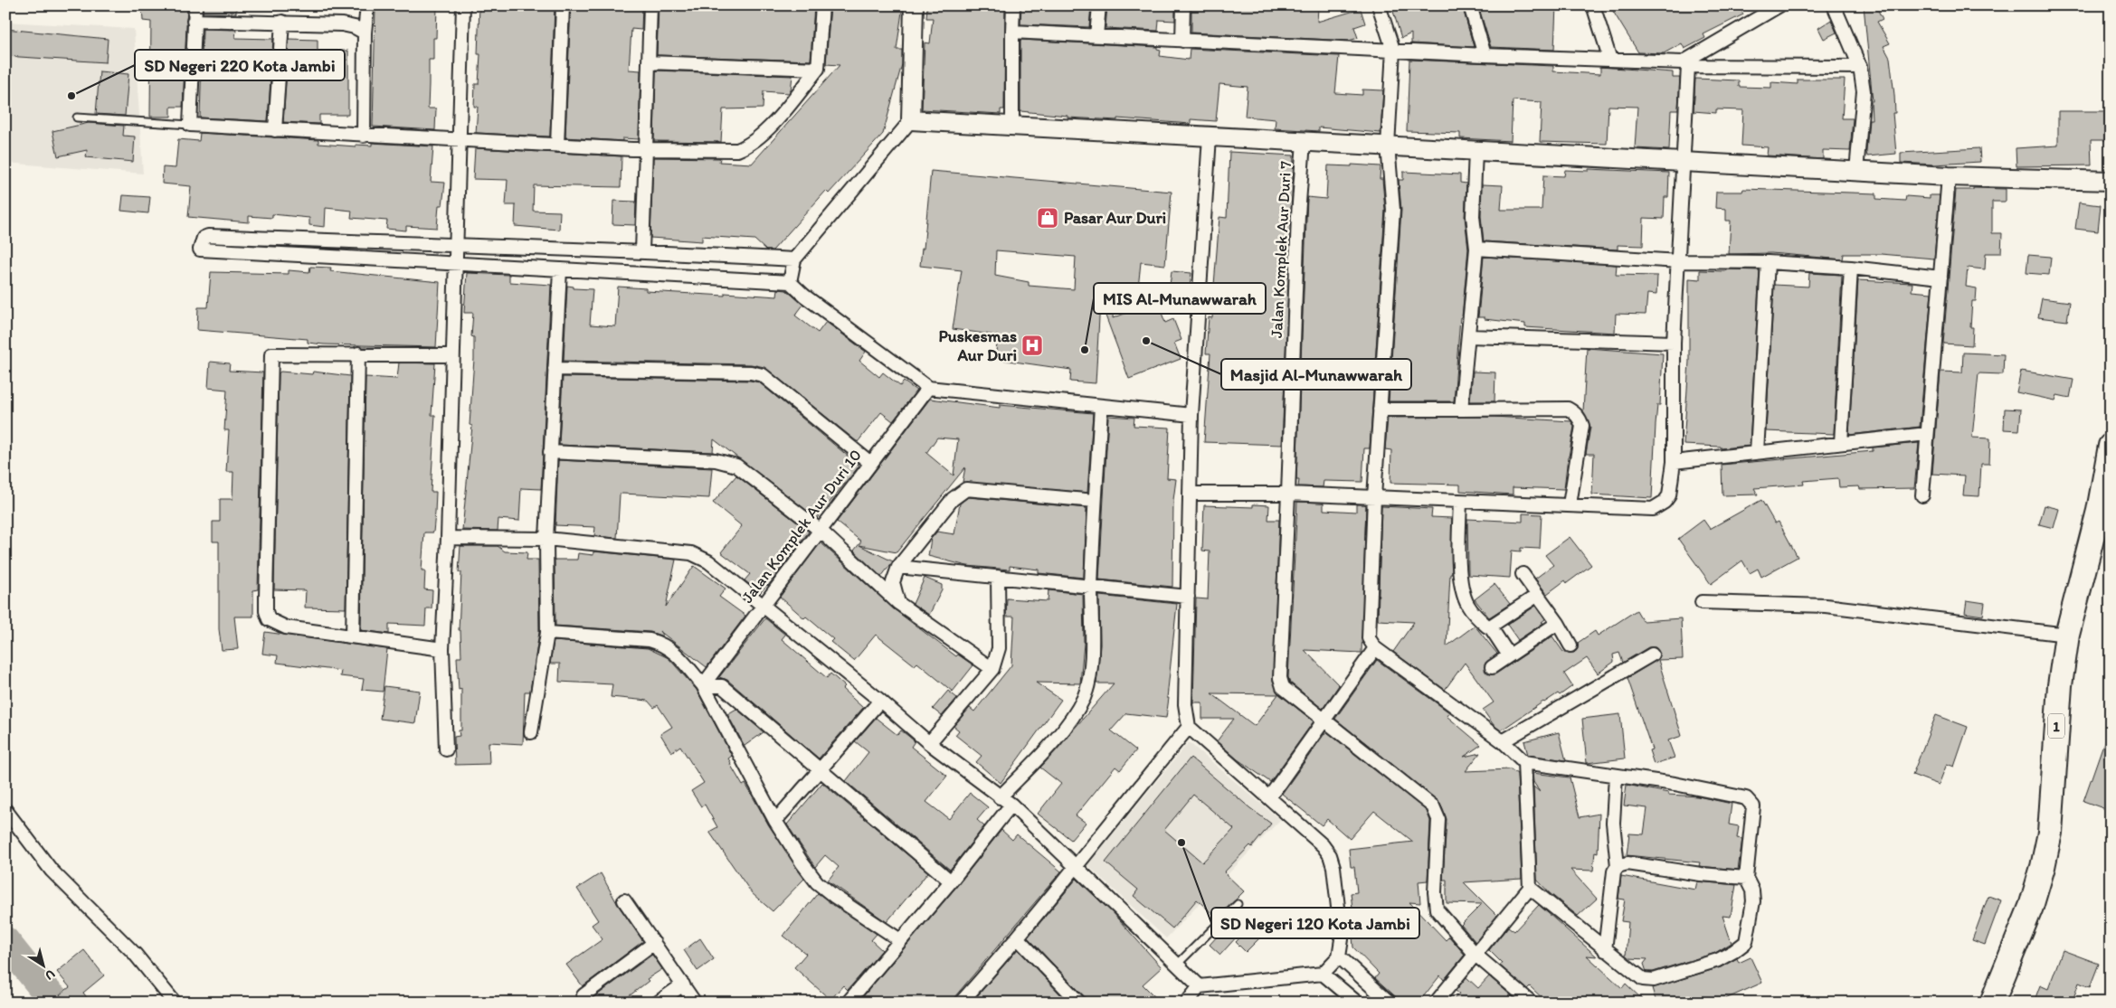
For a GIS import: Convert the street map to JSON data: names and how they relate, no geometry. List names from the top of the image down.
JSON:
{
  "streets": {
    "highway": ["1"],
    "street": ["Jalan Komplek Aur Duri 7", "Jalan Komplek Aur Duri 10"]
  },
  "places": {
    "other": [
      "SD Negeri 220 Kota Jambi",
      "Masjid Al-Munawwarah",
      "MIS Al-Munawwarah",
      "SD Negeri 120 Kota Jambi"
    ],
    "shop": ["Pasar Aur Duri"],
    "hospital": ["Puskesmas Aur Duri"]
  },
  "north": "bottom right"
}
